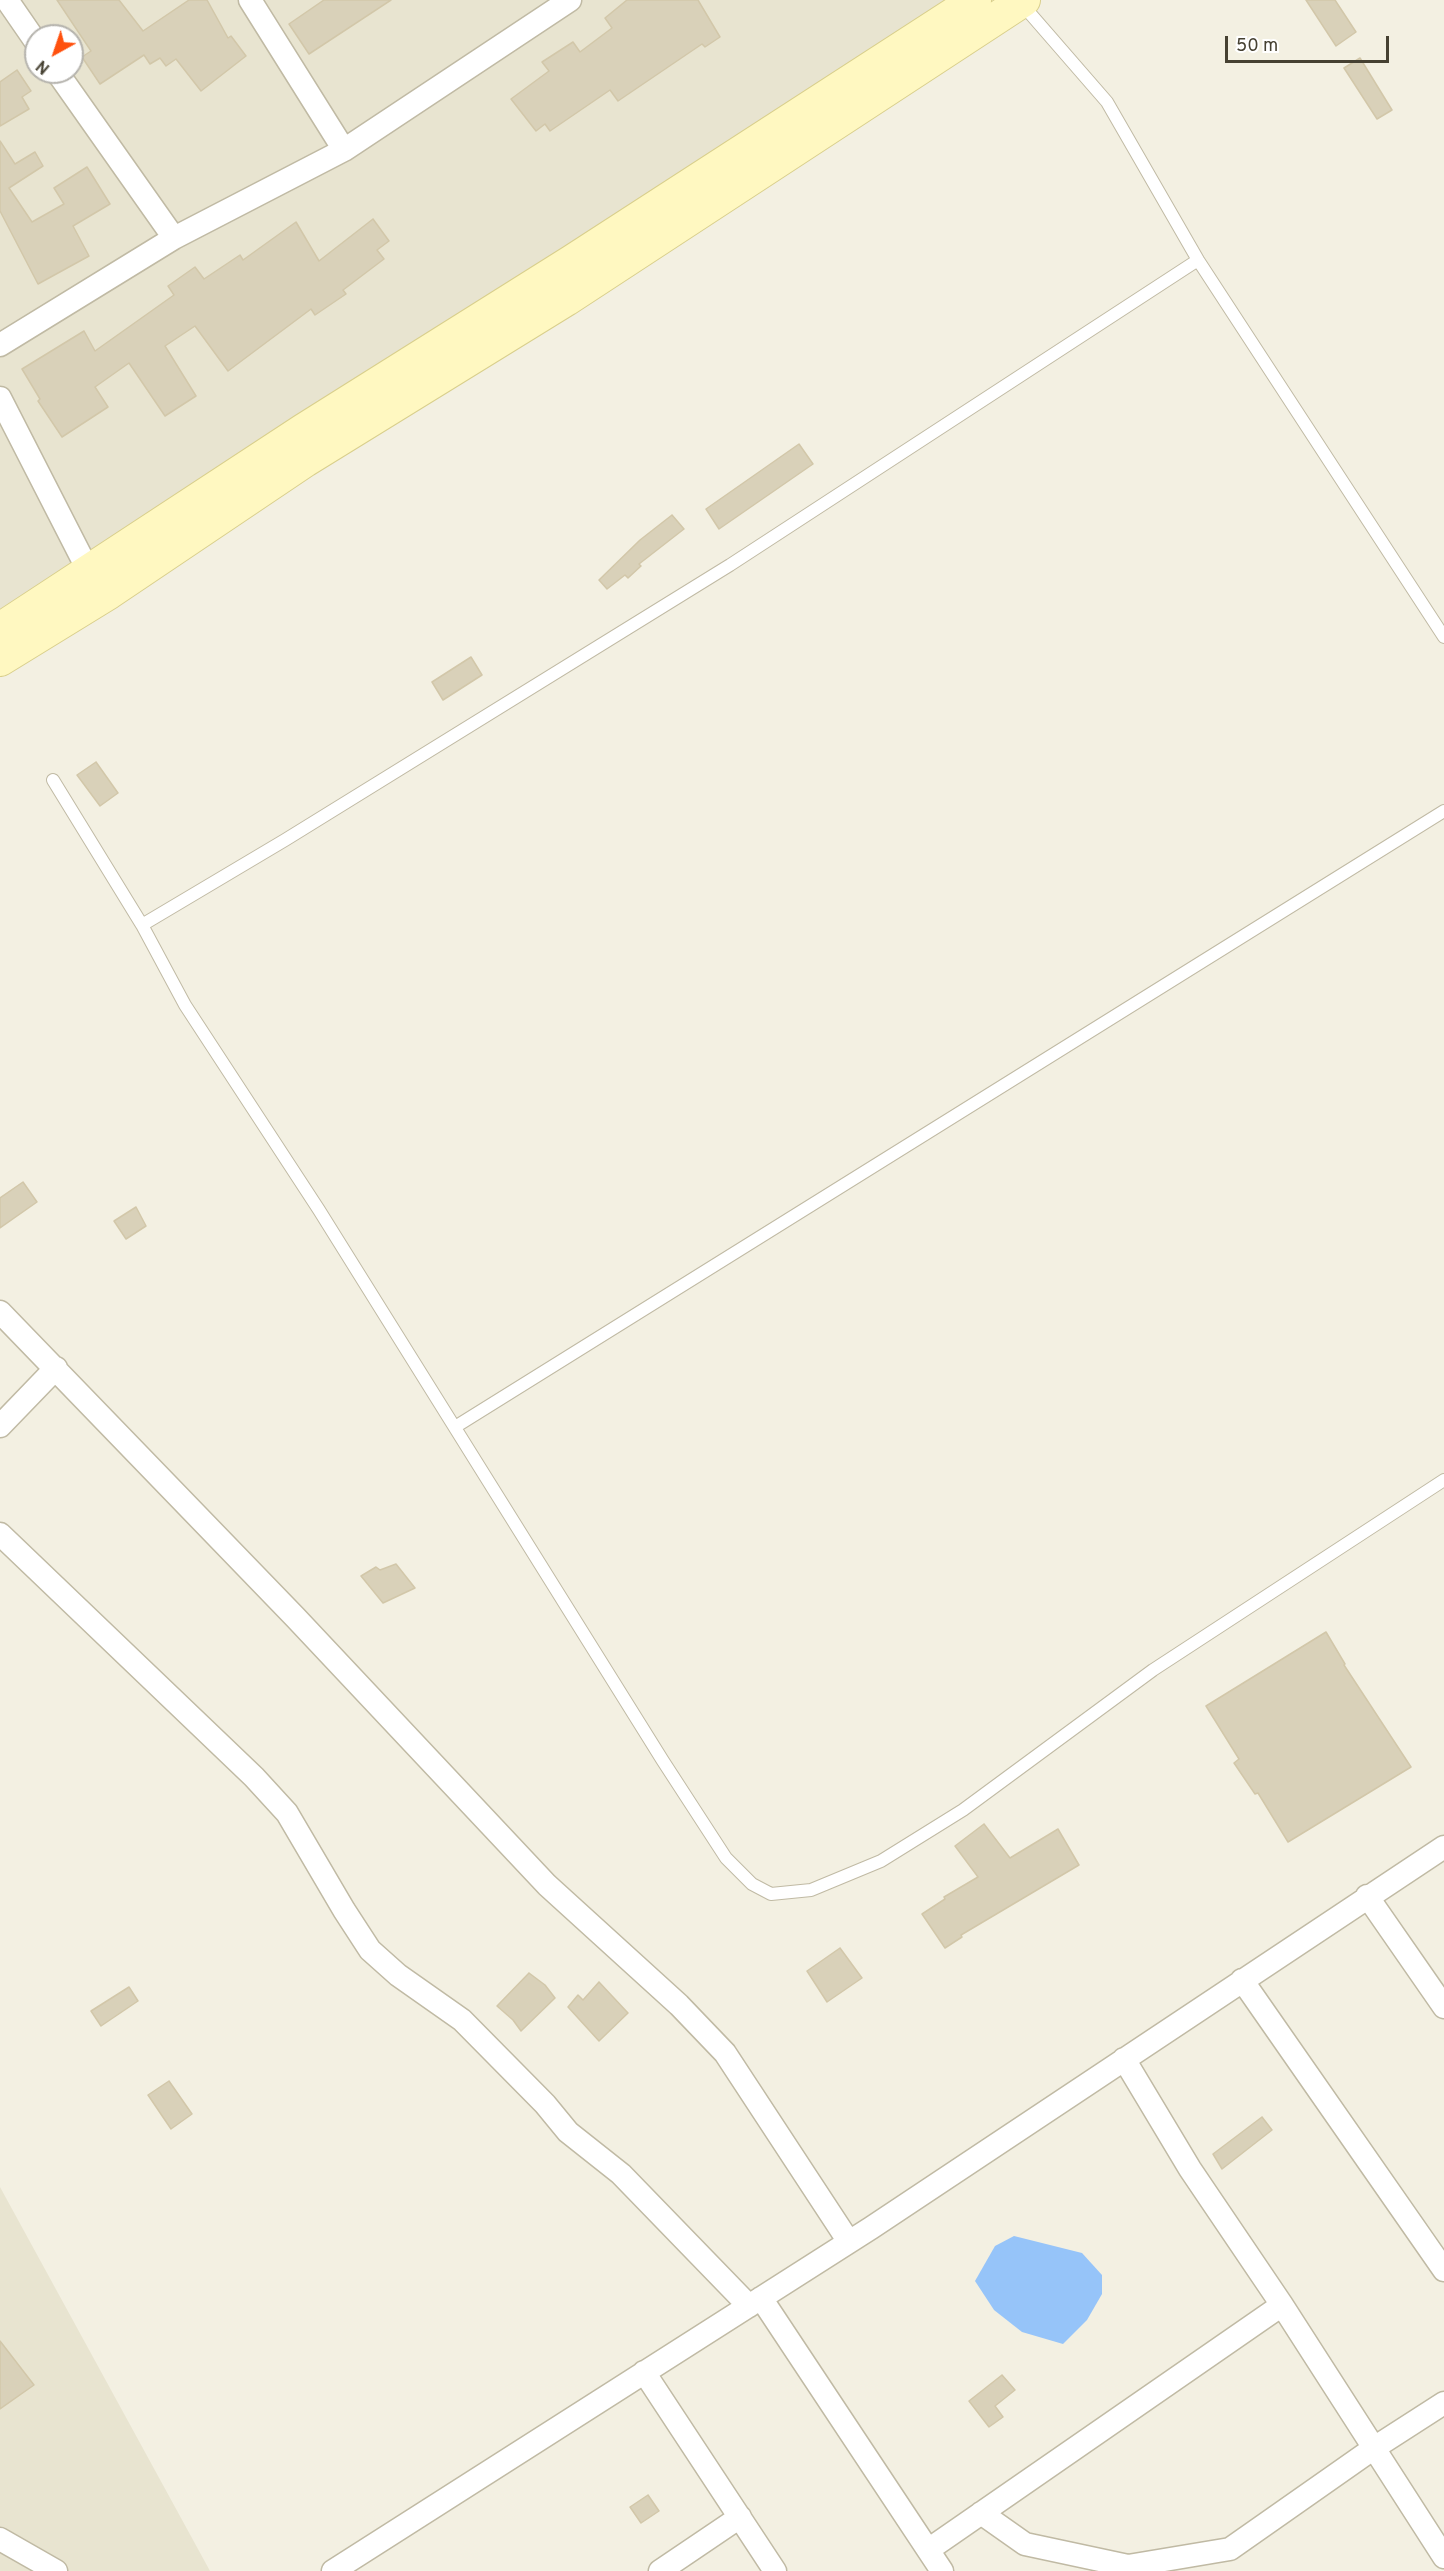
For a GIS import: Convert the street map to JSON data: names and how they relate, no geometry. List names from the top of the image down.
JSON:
{
  "scale_bar": "50 m",
  "north": "bottom left"
}
